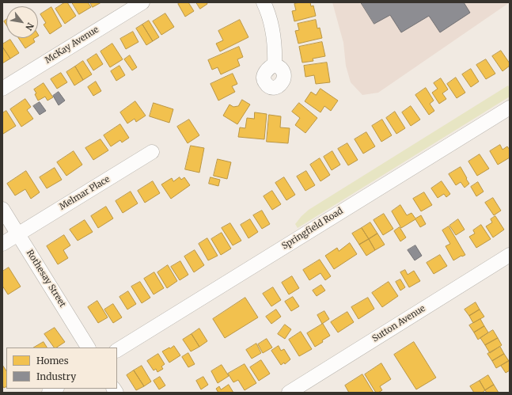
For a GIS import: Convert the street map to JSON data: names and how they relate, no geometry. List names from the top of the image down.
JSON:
{
  "streets": {
    "street": [
      "McKay Avenue",
      "Melmar Place",
      "Springfield Road",
      "Rothesay Street",
      "Sutton Avenue"
    ]
  },
  "crossings": [
    ["Melmar Place", "Rothesay Street"]
  ],
  "legend": ["Homes", "Industry"],
  "north": "bottom right"
}
